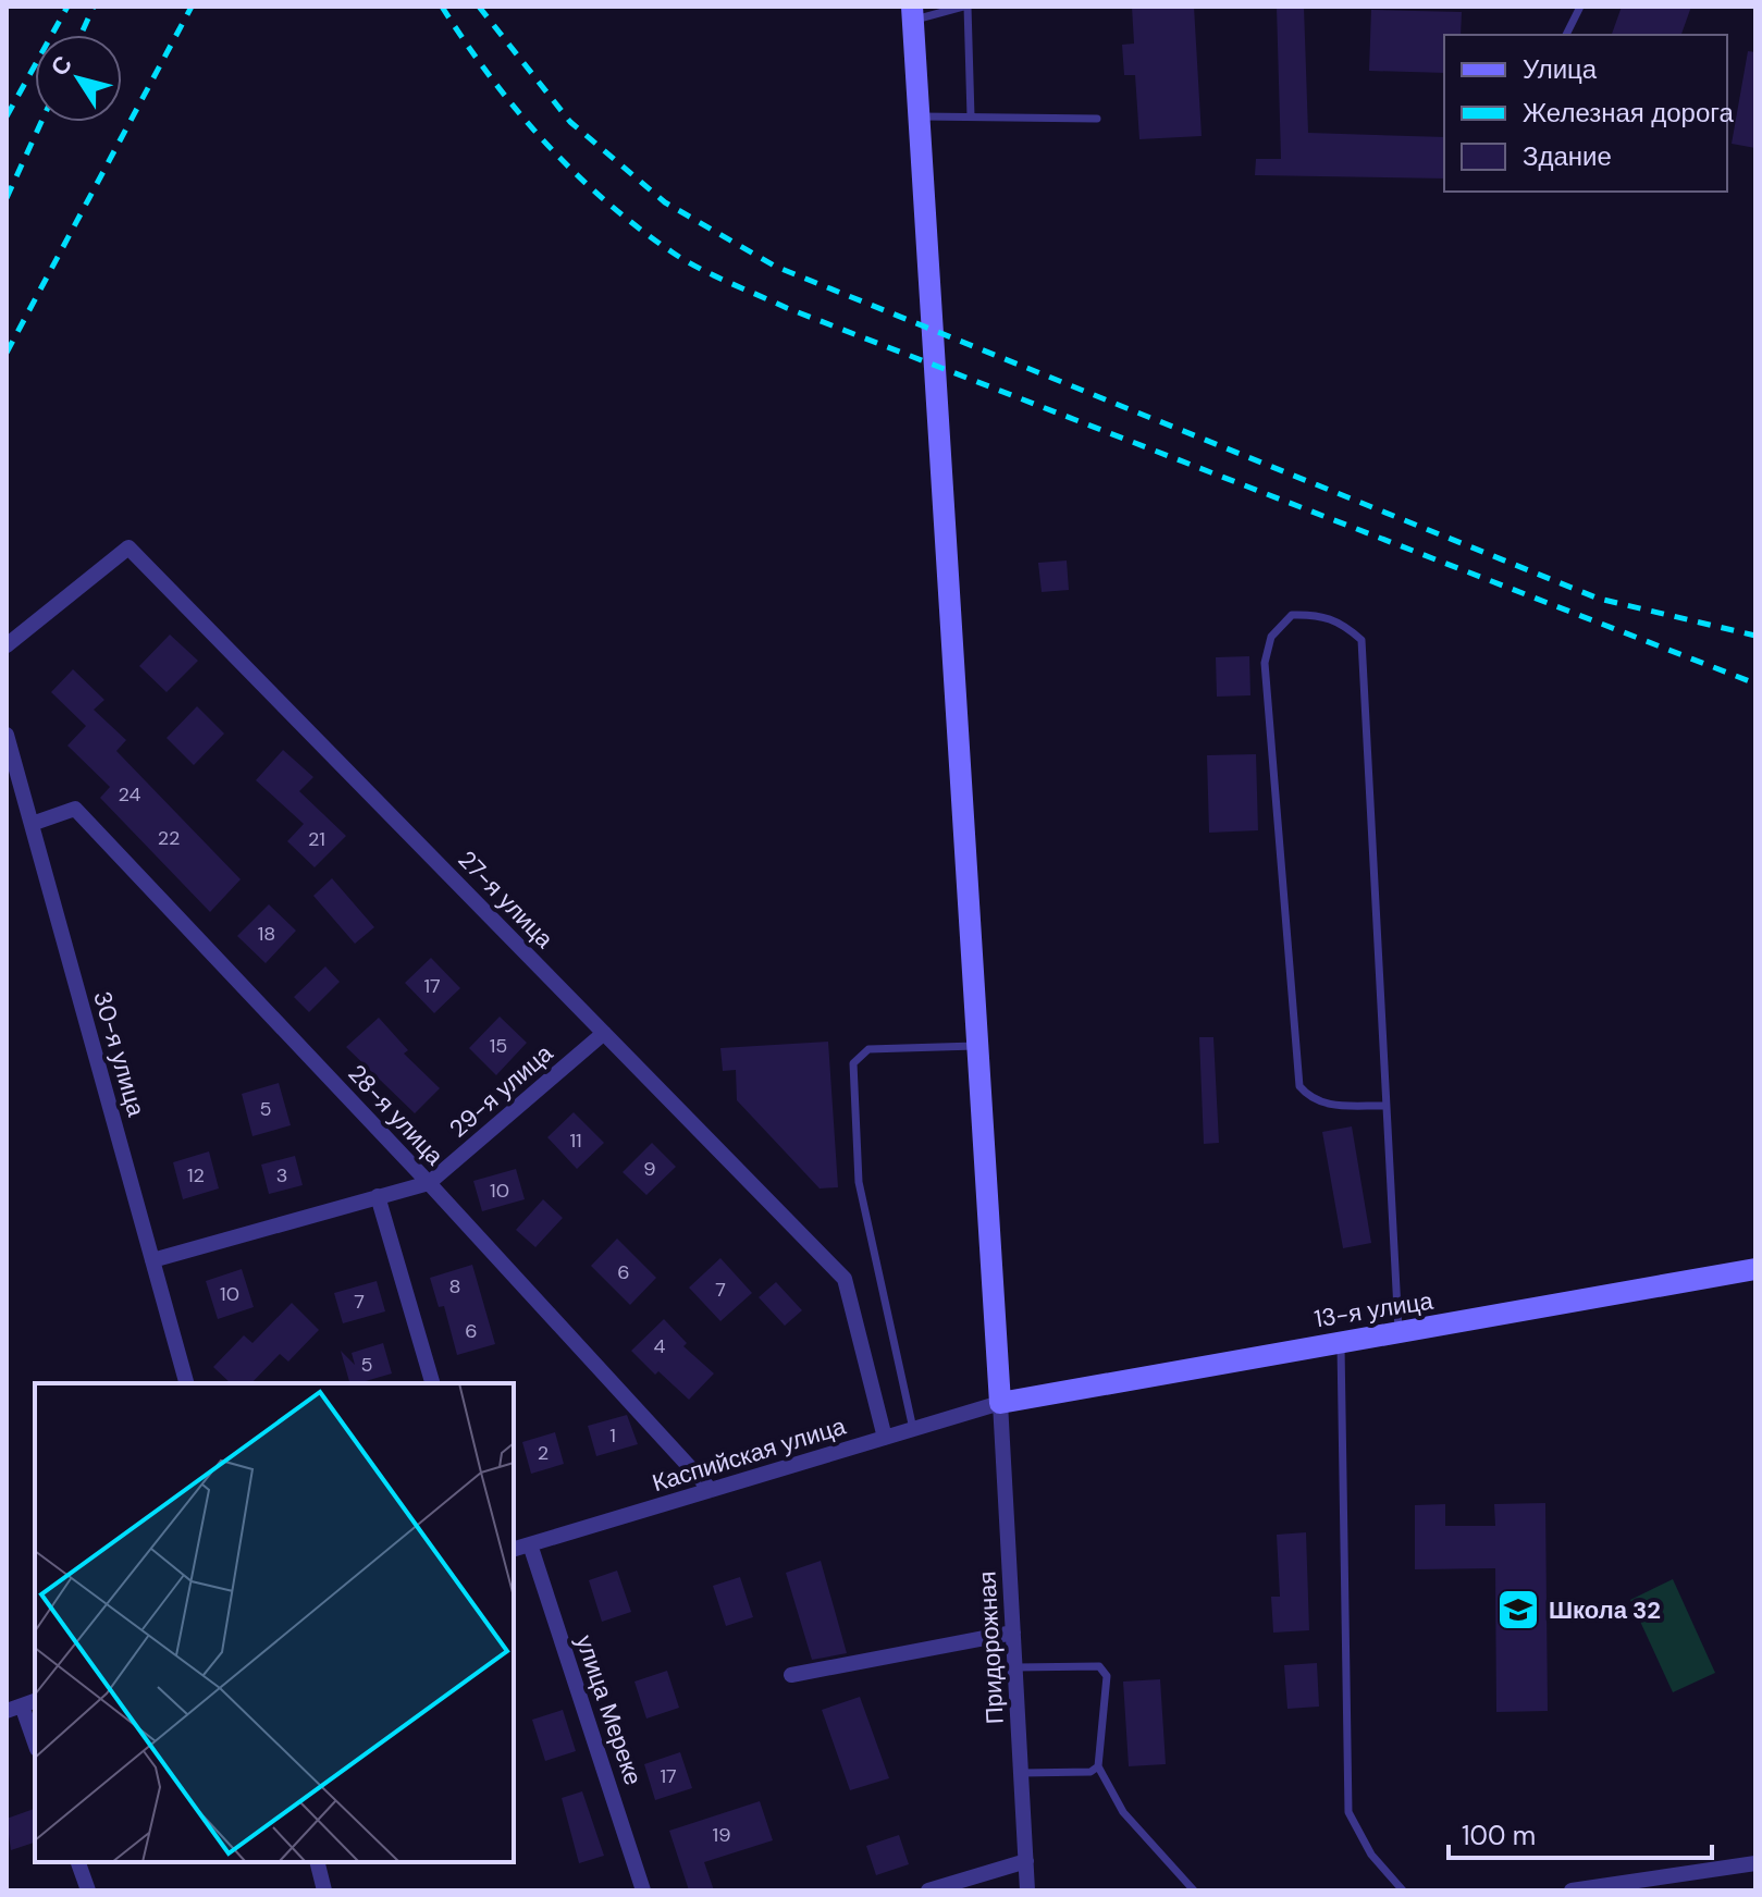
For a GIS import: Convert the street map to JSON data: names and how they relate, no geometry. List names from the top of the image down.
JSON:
{
  "streets": {
    "street": [
      "27-я улица",
      "30-я улица",
      "29-я улица",
      "28-я улица",
      "13-я улица",
      "Каспийская улица",
      "Придорожная",
      "улица Мереке"
    ]
  },
  "crossings": [
    ["27-я улица", "29-я улица"],
    ["27-я улица", "Каспийская улица"],
    ["30-я улица", "29-я улица"],
    ["30-я улица", "28-я улица"],
    ["29-я улица", "28-я улица"],
    ["28-я улица", "Каспийская улица"],
    ["13-я улица", "Каспийская улица"],
    ["13-я улица", "Придорожная"],
    ["Каспийская улица", "Придорожная"],
    ["Каспийская улица", "улица Мереке"]
  ],
  "places": {
    "school or university": ["Школа 32"]
  },
  "house_numbers": [
    "24",
    "22",
    "21",
    "18",
    "17",
    "15",
    "5",
    "11",
    "9",
    "12",
    "3",
    "10",
    "6",
    "8",
    "7",
    "10",
    "7",
    "6",
    "4",
    "5",
    "1",
    "2",
    "17",
    "19"
  ],
  "legend": ["Улица", "Железная дорога", "Здание"],
  "scale_bar": "100 m",
  "north": "top left"
}
